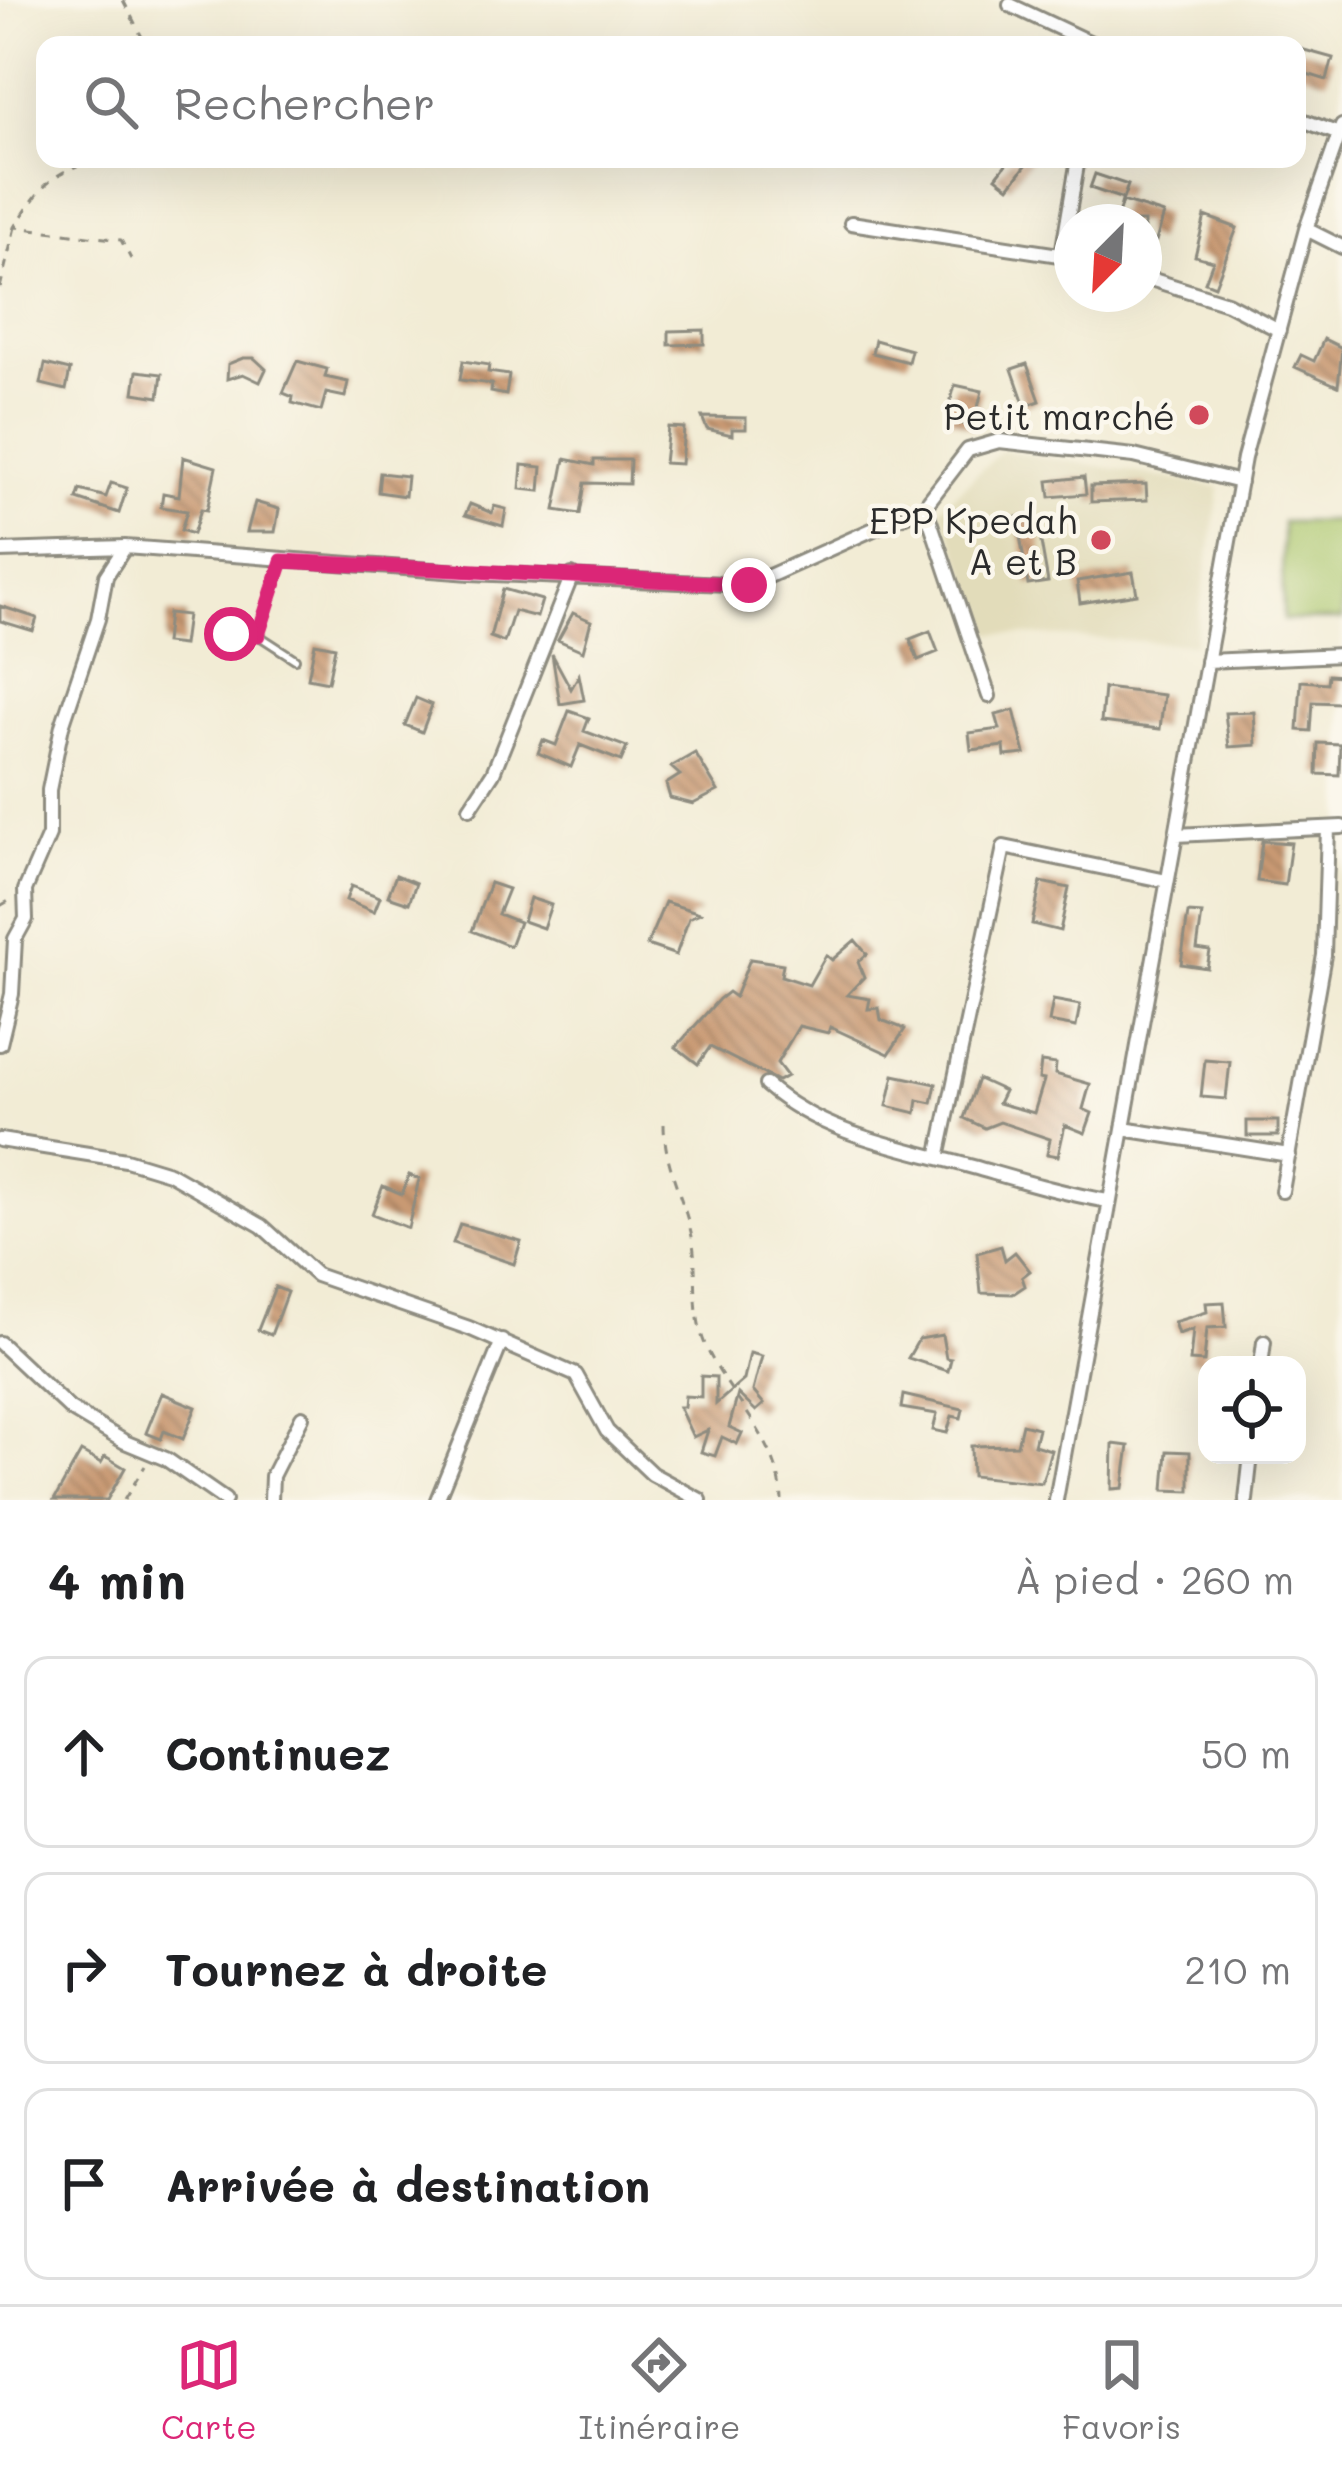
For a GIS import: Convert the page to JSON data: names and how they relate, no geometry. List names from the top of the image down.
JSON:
{
  "places": ["Petit marché", "EPP Kpedah A et B"],
  "north": "bottom left",
  "page": {
    "search": "Rechercher",
    "heading": ["4 min", "À pied · 260 m"],
    "list": [
      ["Continuez", "50 m"],
      ["Tournez à droite", "210 m"],
      "Arrivée à destination"
    ],
    "nav": ["Carte", "Itinéraire", "Favoris"]
  }
}
